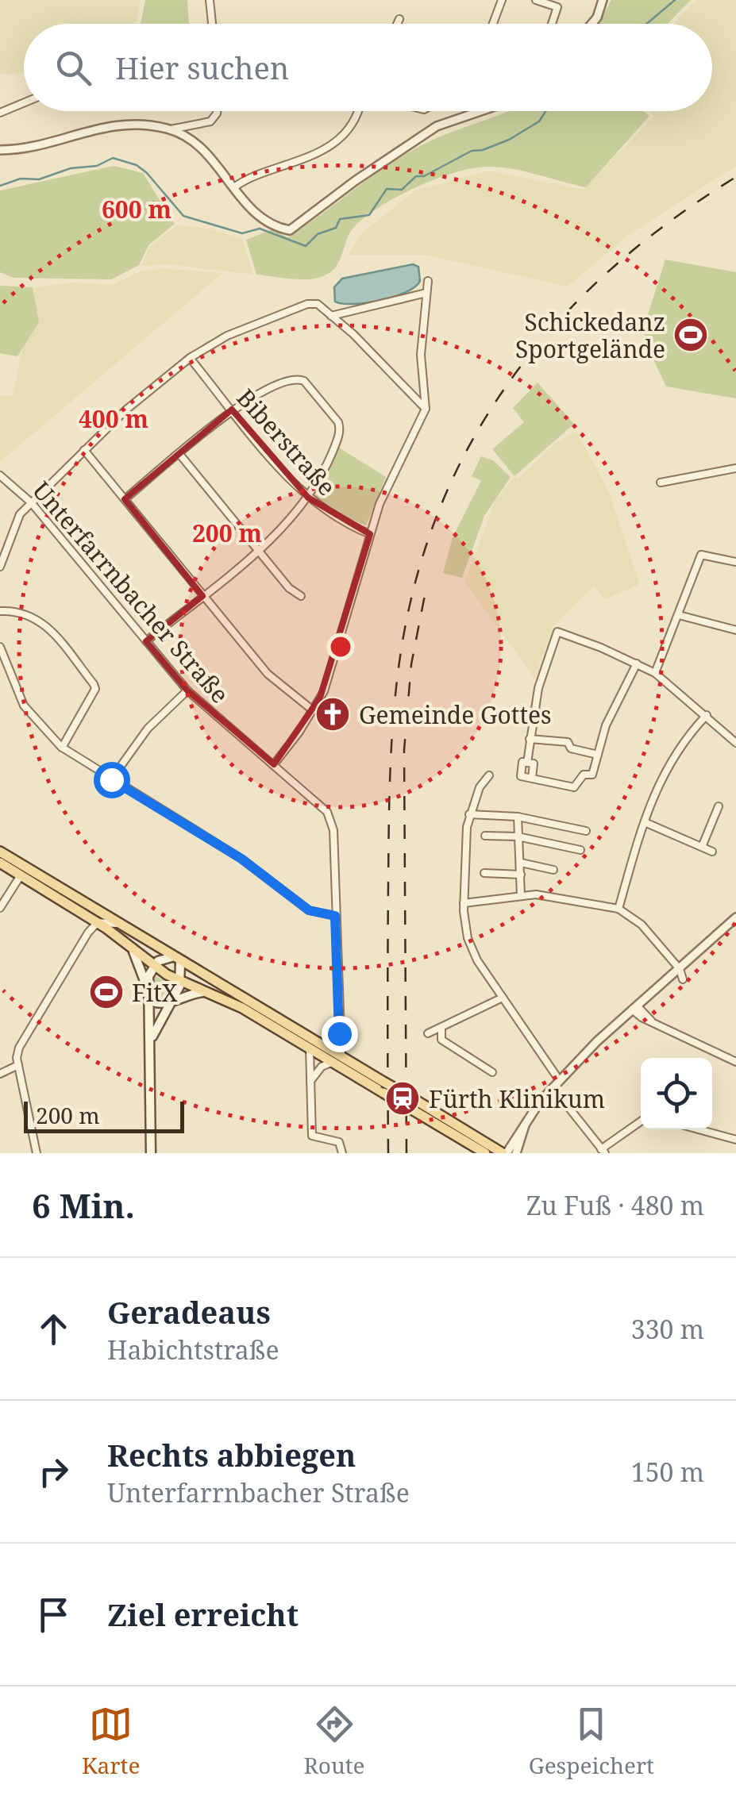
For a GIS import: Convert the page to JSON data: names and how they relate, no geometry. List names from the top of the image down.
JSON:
{
  "streets": {
    "street": ["Biberstraße", "Unterfarrnbacher Straße"]
  },
  "places": {
    "sports": ["Schickedanz Sportgelände", "FitX"],
    "church": ["Gemeinde Gottes"],
    "station": ["Fürth Klinikum"]
  },
  "scale_bar": "200 m",
  "page": {
    "search": "Hier suchen",
    "scale": "200 m",
    "heading": ["6 Min.", "Zu Fuß · 480 m"],
    "list": [
      ["Geradeaus", "Habichtstraße", "330 m"],
      ["Rechts abbiegen", "Unterfarrnbacher Straße", "150 m"],
      "Ziel erreicht"
    ],
    "nav": ["Karte", "Route", "Gespeichert"]
  },
  "rings": ["600 m", "400 m", "200 m"]
}
